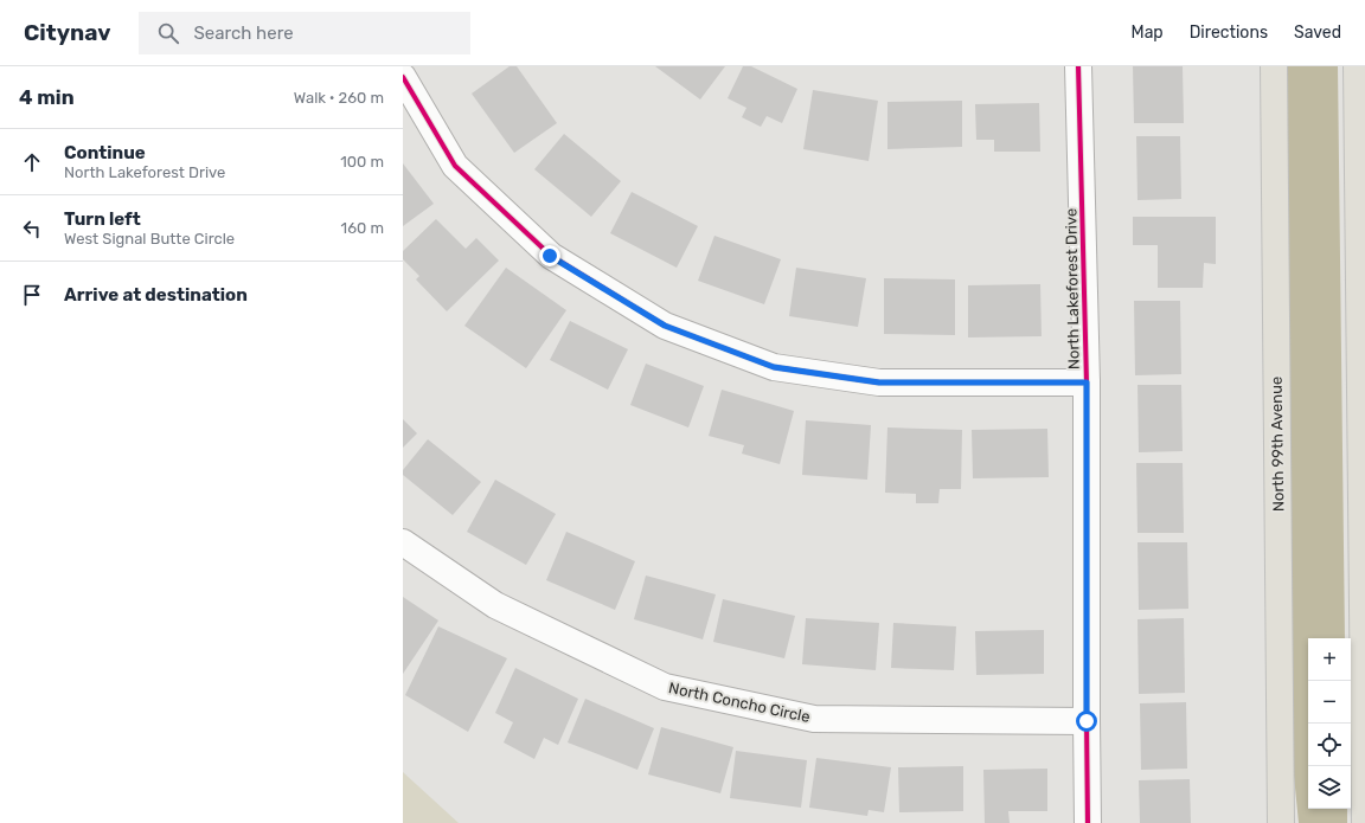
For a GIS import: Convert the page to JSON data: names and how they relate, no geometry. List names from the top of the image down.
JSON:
{
  "streets": {
    "main road": ["North 99th Avenue"],
    "street": ["North Lakeforest Drive", "North Concho Circle"]
  },
  "crossings": [
    ["North Lakeforest Drive", "North Concho Circle"]
  ],
  "page": {
    "header": "Citynav",
    "search": "Search here",
    "nav": ["Map", "Directions", "Saved"],
    "heading": ["4 min", "Walk · 260 m"],
    "list": [
      ["Continue", "North Lakeforest Drive", "100 m"],
      ["Turn left", "West Signal Butte Circle", "160 m"],
      "Arrive at destination"
    ],
    "map_buttons": ["+", "−"]
  }
}
